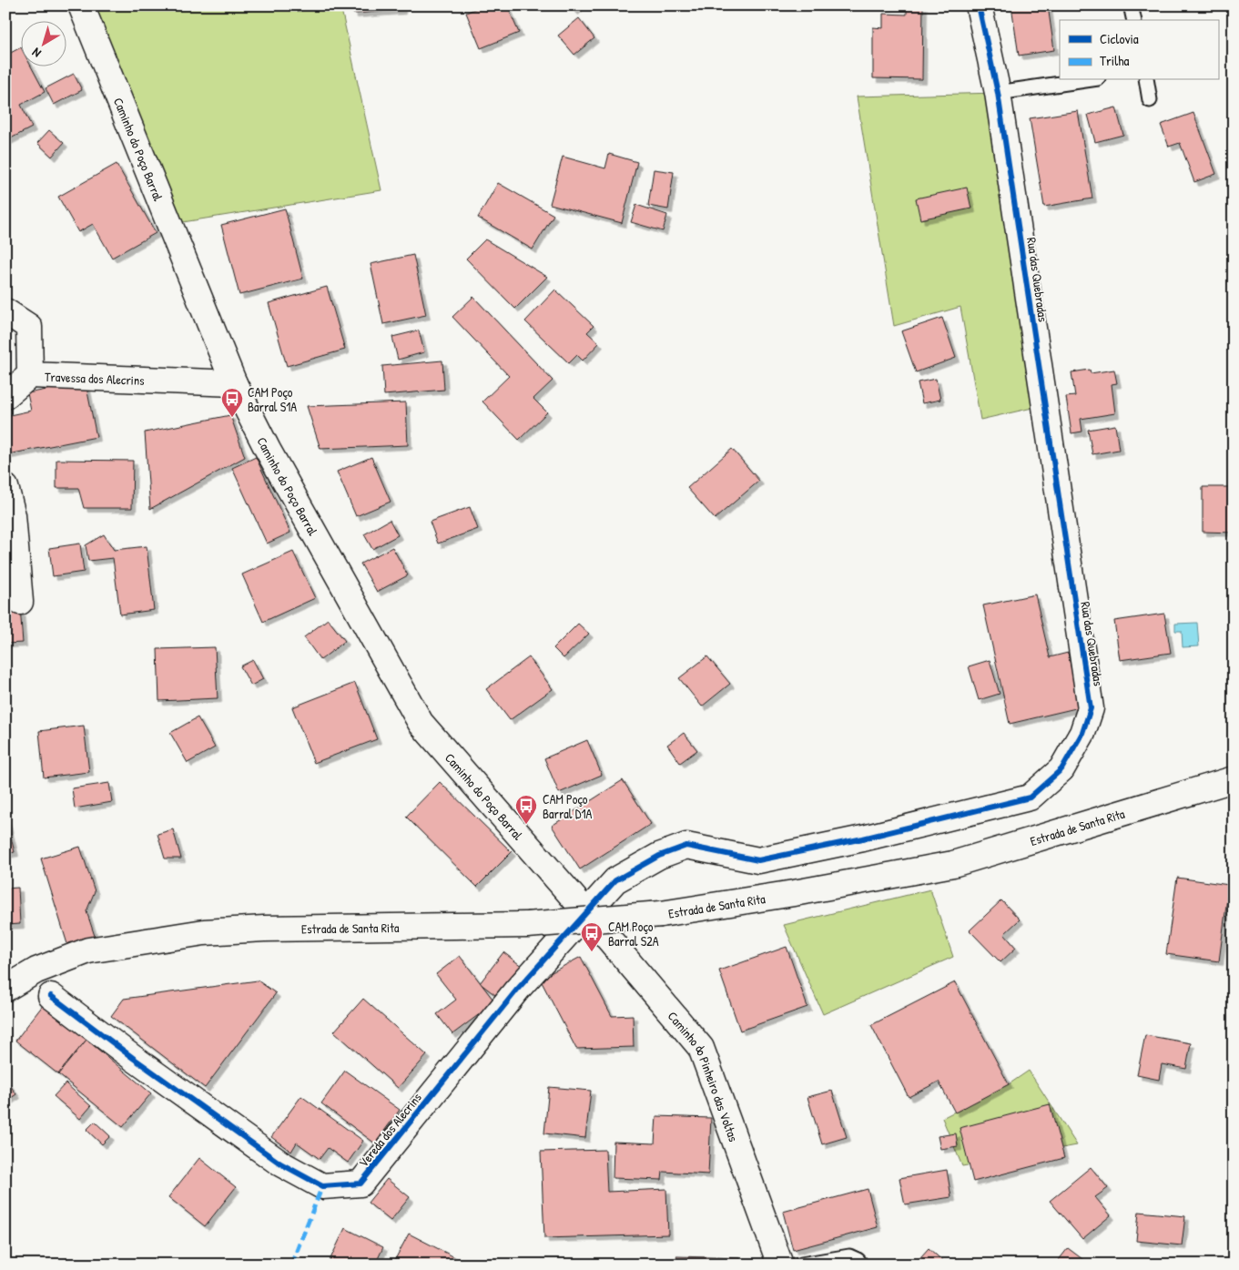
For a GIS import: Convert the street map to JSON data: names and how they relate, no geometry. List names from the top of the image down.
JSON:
{
  "streets": {
    "street": [
      "Caminho do Poço Barral",
      "Rua das Quebradas",
      "Travessa dos Alecrins",
      "Estrada de Santa Rita",
      "Caminho do Pinheiro das Voltas",
      "Vereda dos Alecrins"
    ]
  },
  "crossings": [
    ["Caminho do Poço Barral", "Rua das Quebradas"],
    ["Caminho do Poço Barral", "Travessa dos Alecrins"],
    ["Caminho do Poço Barral", "Caminho do Pinheiro das Voltas"],
    ["Caminho do Poço Barral", "Vereda dos Alecrins"],
    ["Rua das Quebradas", "Caminho do Pinheiro das Voltas"],
    ["Rua das Quebradas", "Vereda dos Alecrins"],
    ["Caminho do Pinheiro das Voltas", "Vereda dos Alecrins"]
  ],
  "places": {
    "bus stop": ["CAM Poço Barral S1A", "CAM Poço Barral D1A", "CAM Poço Barral S2A"]
  },
  "legend": ["Ciclovia", "Trilha"],
  "north": "bottom left"
}
